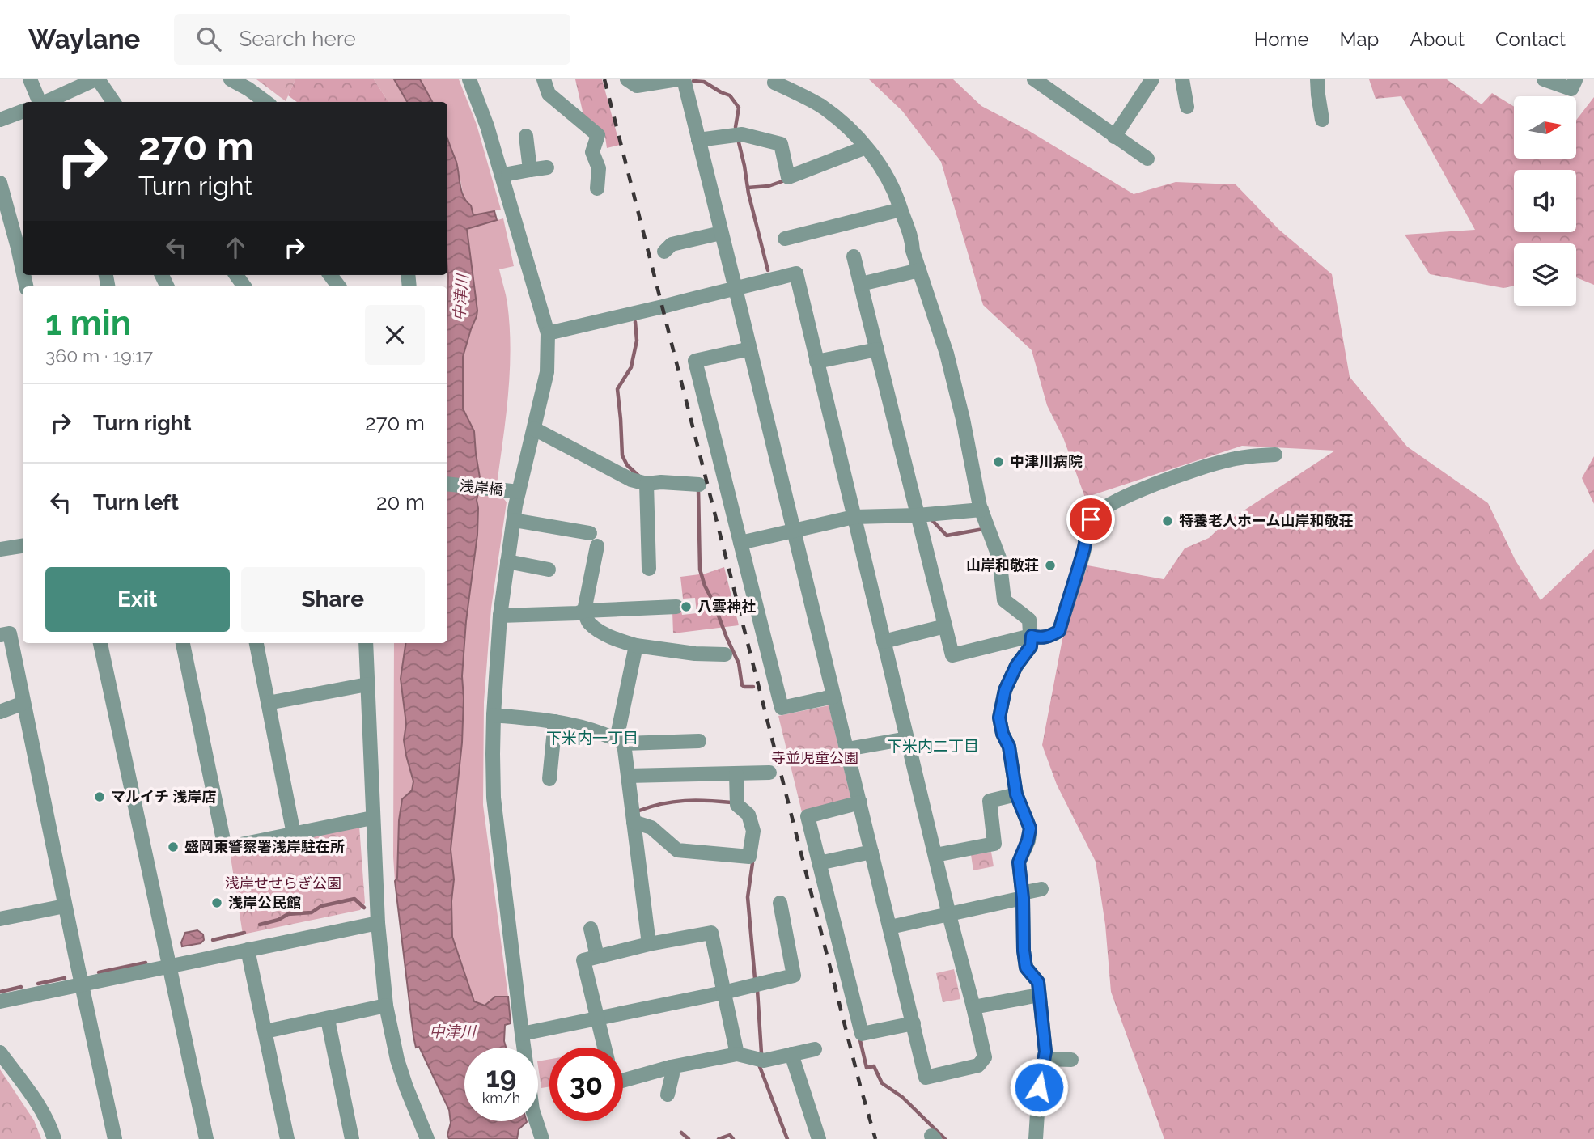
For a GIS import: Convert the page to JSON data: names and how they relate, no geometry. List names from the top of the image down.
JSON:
{
  "streets": {
    "street": ["浅岸橋"]
  },
  "districts": ["下米内一丁目", "下米内二丁目"],
  "water": ["中津川"],
  "parks": ["寺並児童公園", "浅岸せせらぎ公園"],
  "places": [
    "中津川病院",
    "特養老人ホーム山岸和敬荘",
    "山岸和敬荘",
    "八雲神社",
    "マルイチ 浅岸店",
    "盛岡東警察署浅岸駐在所",
    "浅岸公民館"
  ],
  "north": "right",
  "page": {
    "header": "Waylane",
    "search": "Search here",
    "nav": [
      "Home",
      "Map",
      "About",
      "Contact"
    ],
    "turn": ["270 m", "Turn right"],
    "heading": ["1 min", "360 m · 19:17"],
    "list": [
      {
        "name": "Turn right",
        "value": "270 m"
      },
      {
        "name": "Turn left",
        "value": "20 m"
      }
    ],
    "buttons": ["Exit", "Share"],
    "speed": "19 km/h",
    "limit": "30"
  }
}
